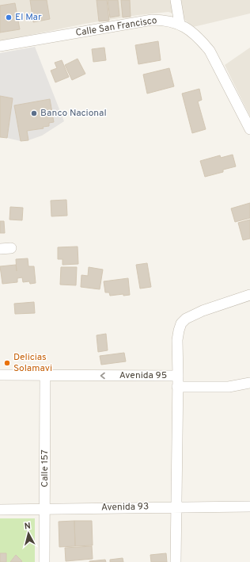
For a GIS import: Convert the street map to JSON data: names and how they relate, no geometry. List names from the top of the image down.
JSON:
{
  "streets": {
    "street": [
      "Calle San Francisco",
      "Avenida 95",
      "Calle 157",
      "Avenida 93"
    ]
  },
  "crossings": [
    ["Avenida 95", "Calle 157"],
    ["Calle 157", "Avenida 93"]
  ],
  "one_way": ["Avenida 95"],
  "places": ["El Mar", "Banco Nacional", "Delicias Solamavi"],
  "north": "top"
}
